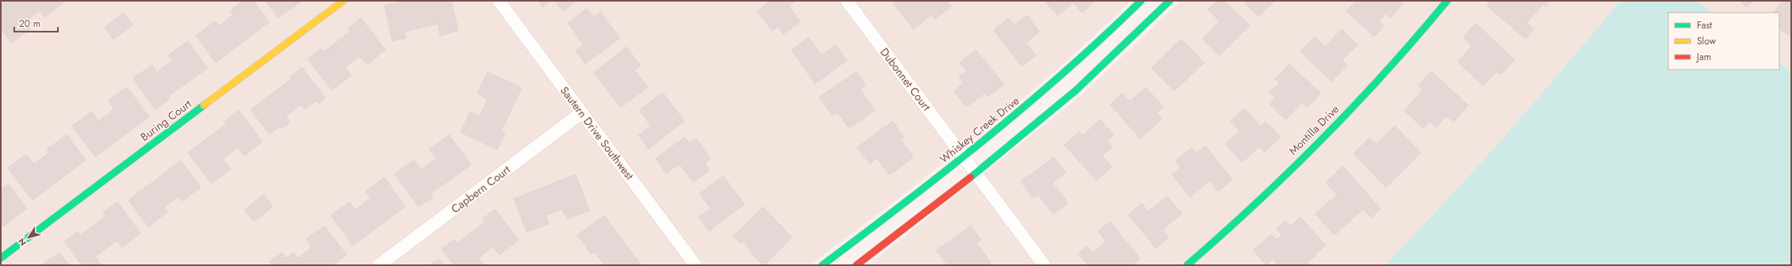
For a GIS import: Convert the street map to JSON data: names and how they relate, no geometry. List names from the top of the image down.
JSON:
{
  "streets": {
    "street": [
      "Dubonnet Court",
      "Buring Court",
      "Whiskey Creek Drive",
      "Montilla Drive",
      "Sautern Drive Southwest",
      "Capbern Court"
    ]
  },
  "crossings": [
    ["Dubonnet Court", "Whiskey Creek Drive"],
    ["Sautern Drive Southwest", "Capbern Court"]
  ],
  "legend": ["Fast", "Slow", "Jam"],
  "scale_bar": "20 m",
  "north": "bottom left"
}
